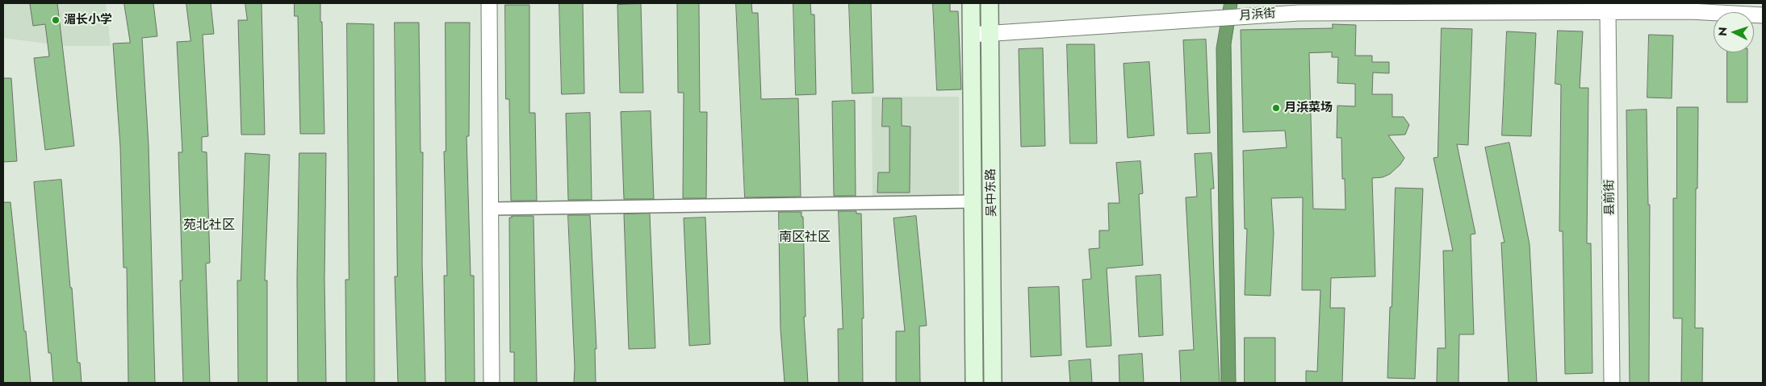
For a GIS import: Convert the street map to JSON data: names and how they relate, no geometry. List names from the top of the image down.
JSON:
{
  "streets": {
    "main road": ["吴中东路"],
    "street": ["月浜街", "县前街"]
  },
  "crossings": [
    ["月浜街", "吴中东路"],
    ["月浜街", "县前街"]
  ],
  "districts": ["苑北社区", "南区社区"],
  "places": ["湄长小学", "月浜菜场"],
  "north": "left"
}
